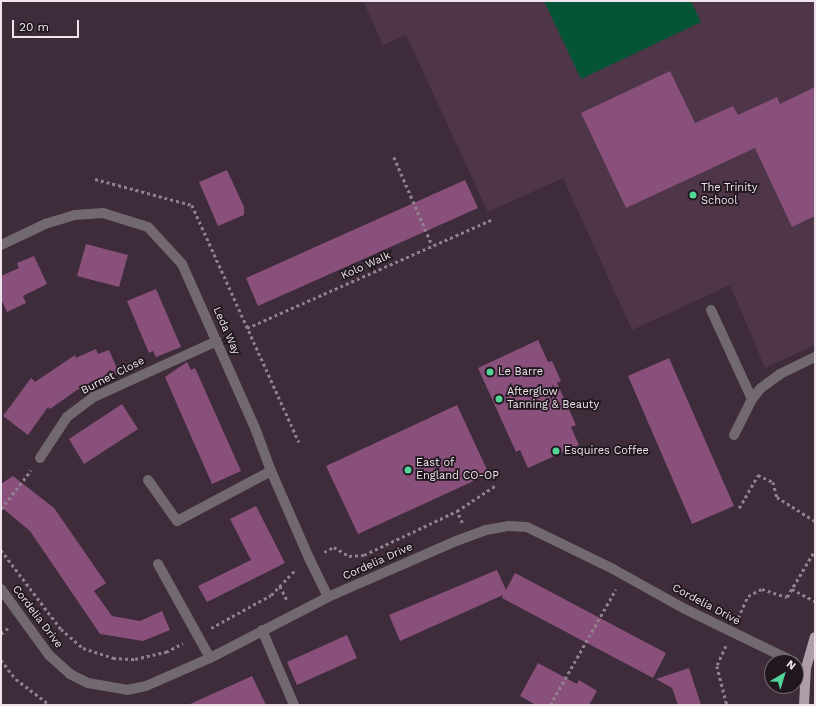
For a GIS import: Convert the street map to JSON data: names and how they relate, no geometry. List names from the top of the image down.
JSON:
{
  "streets": {
    "street": ["Leda Way", "Burnet Close", "Cordelia Drive"],
    "path": ["Kolo Walk"]
  },
  "crossings": [
    ["Leda Way", "Burnet Close"],
    ["Leda Way", "Cordelia Drive"]
  ],
  "places": [
    "The Trinity School",
    "Le Barre",
    "Afterglow Tanning & Beauty",
    "Esquires Coffee",
    "East of England CO-OP"
  ],
  "scale_bar": "20 m",
  "north": "top right"
}
